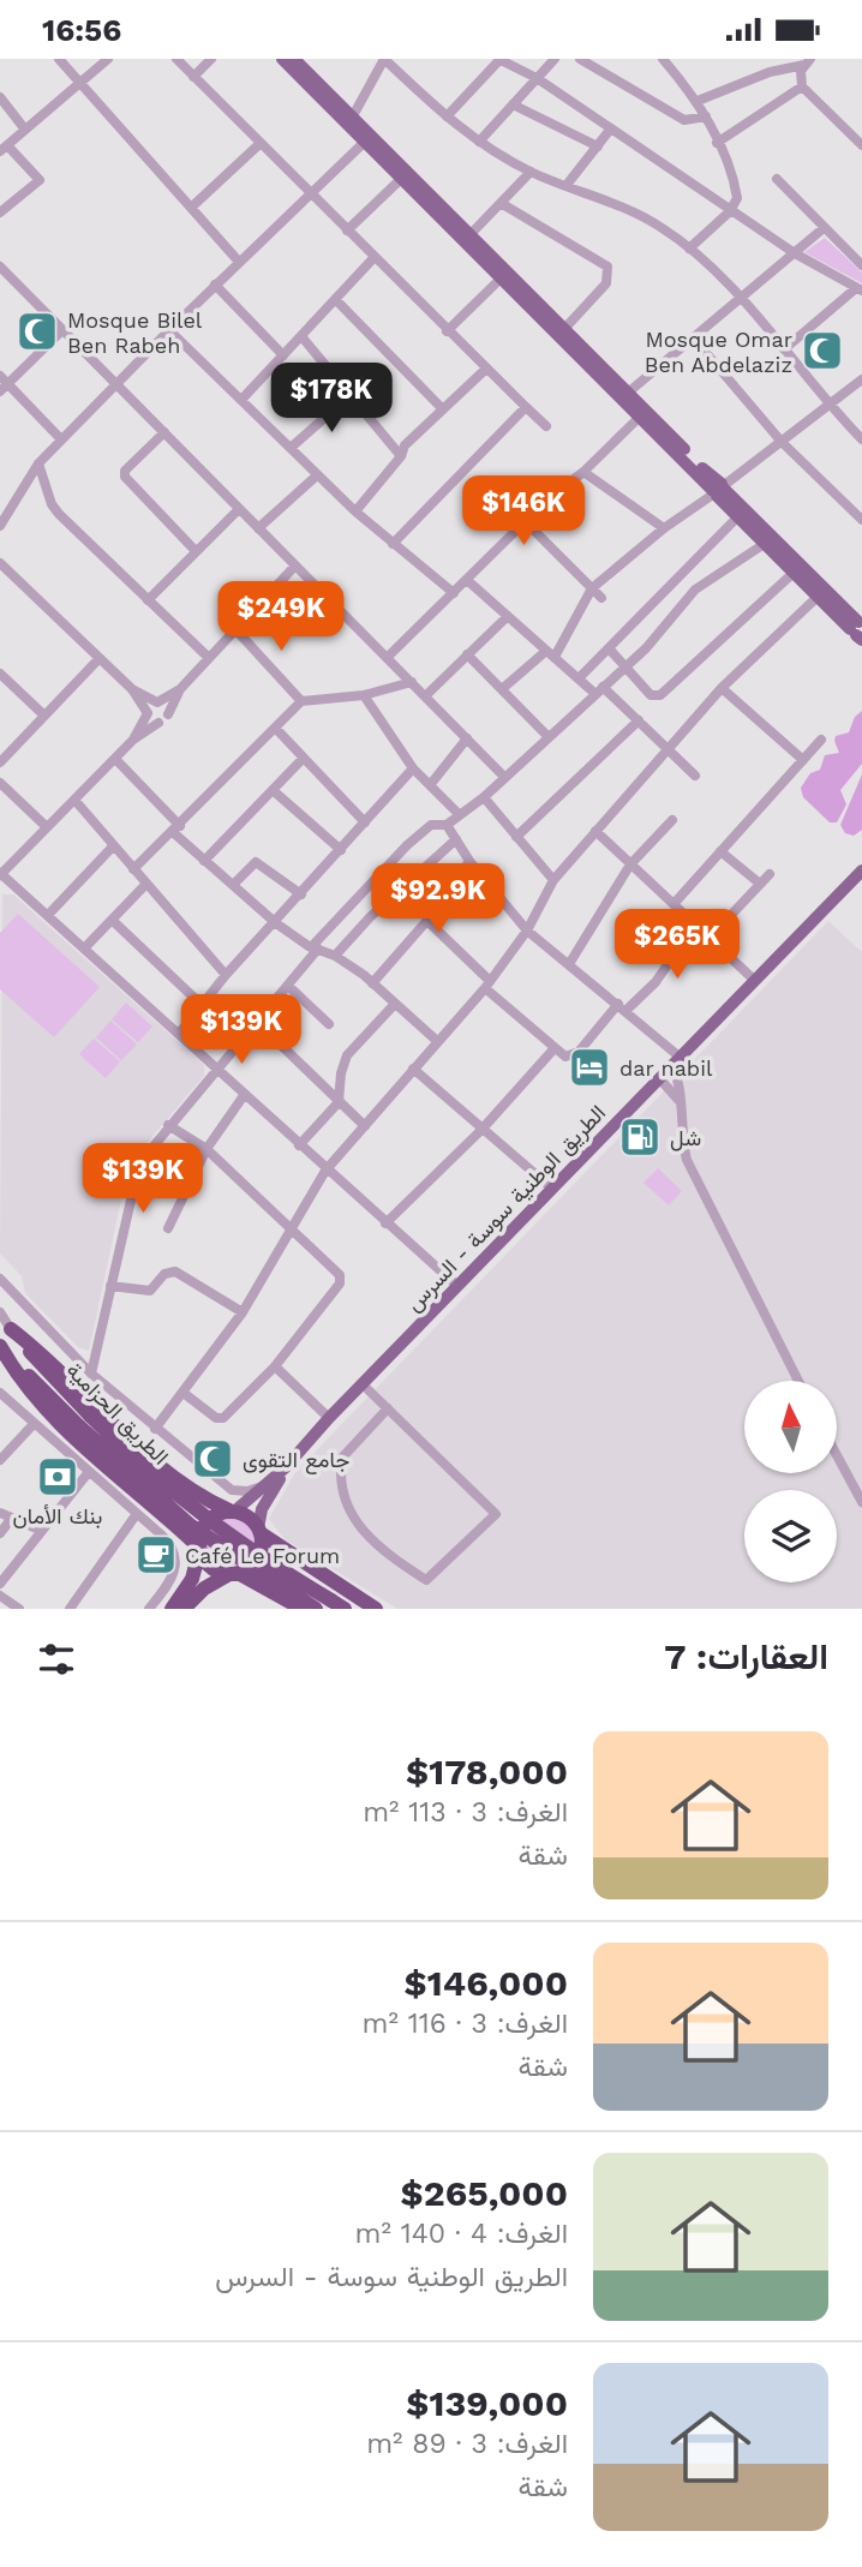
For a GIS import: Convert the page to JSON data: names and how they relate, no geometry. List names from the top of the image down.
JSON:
{
  "streets": {
    "highway": ["الطريق الحزامية"],
    "main road": ["الطريق الوطنية سوسة - السرس"]
  },
  "places": {
    "mosque": ["Mosque Bilel Ben Rabeh", "Mosque Omar Ben Abdelaziz", "جامع التقوى"],
    "hotel": ["dar nabil"],
    "fuel station": ["شل"],
    "bank": ["بنك الأمان"],
    "cafe": ["Café Le Forum"]
  },
  "north": "top",
  "page": {
    "status": "16:56",
    "price": [
      "$178K",
      "$146K",
      "$249K",
      "$92.9K",
      "$265K",
      "$139K",
      "$139K"
    ],
    "heading": "العقارات: 7",
    "list": [
      {
        "name": "$178,000",
        "note": "الغرف: 3 · 113 m² · شقة"
      },
      {
        "name": "$146,000",
        "note": "الغرف: 3 · 116 m² · شقة"
      },
      {
        "name": "$265,000",
        "note": "الغرف: 4 · 140 m² · الطريق الوطنية سوسة - السرس"
      },
      {
        "name": "$139,000",
        "note": "الغرف: 3 · 89 m² · شقة"
      }
    ]
  }
}
